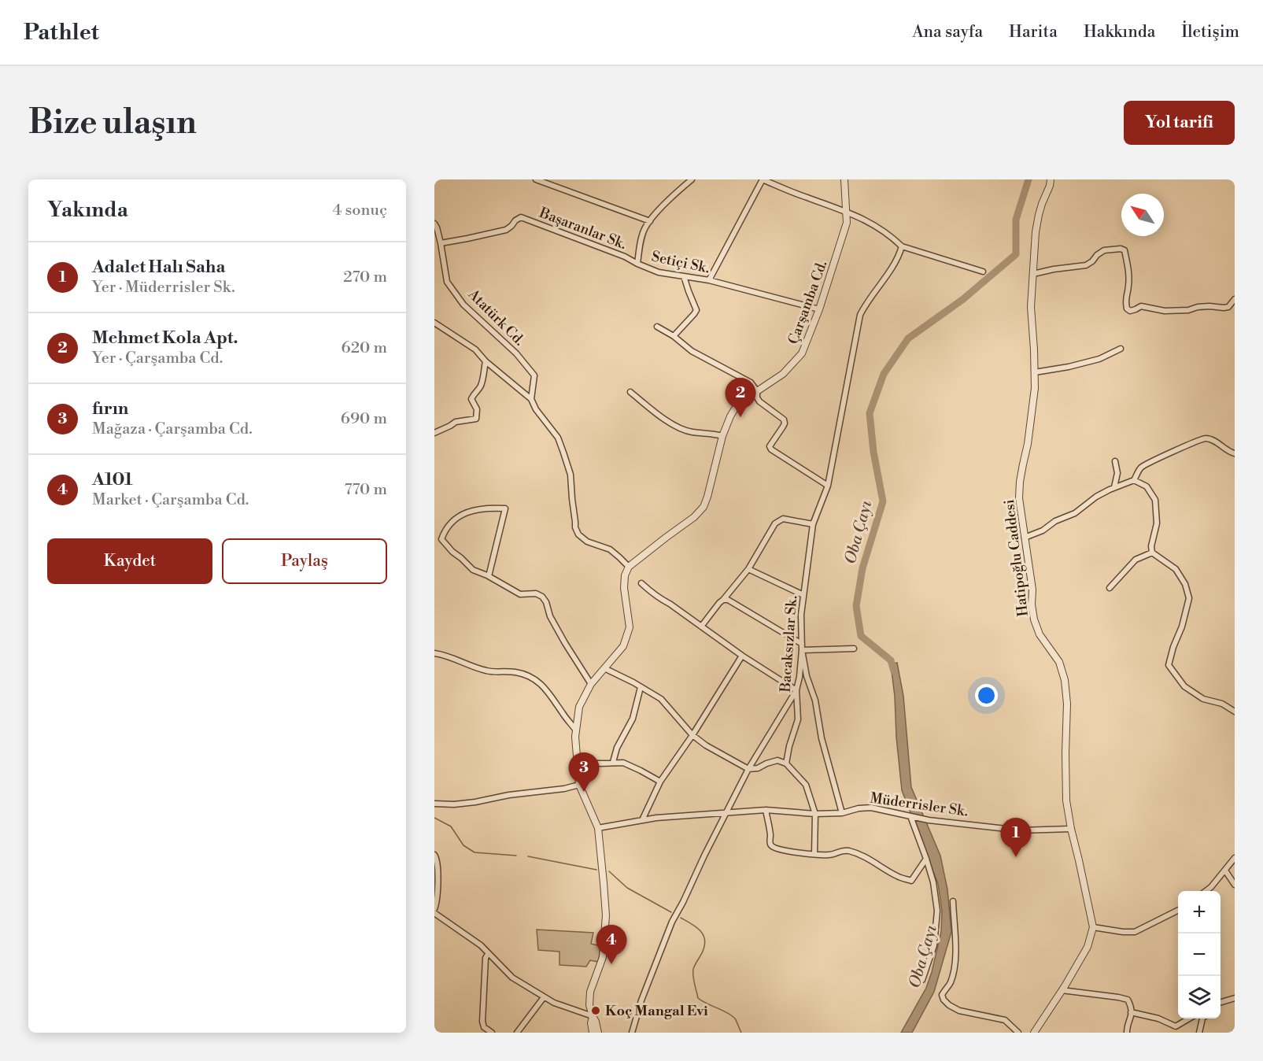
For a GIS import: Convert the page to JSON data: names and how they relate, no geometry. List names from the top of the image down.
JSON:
{
  "streets": {
    "street": [
      "Başaranlar Sk.",
      "Setiçi Sk.",
      "Çarşamba Cd.",
      "Atatürk Cd.",
      "Hatipoğlu Caddesi",
      "Bacaksızlar Sk.",
      "Müderrisler Sk."
    ]
  },
  "crossings": [
    ["Başaranlar Sk.", "Setiçi Sk."],
    ["Başaranlar Sk.", "Atatürk Cd."],
    ["Setiçi Sk.", "Çarşamba Cd."],
    ["Hatipoğlu Caddesi", "Müderrisler Sk."]
  ],
  "water": ["Oba Çayı"],
  "places": ["Koç Mangal Evi"],
  "north": "top left",
  "page": {
    "header": "Pathlet",
    "nav": [
      "Ana sayfa",
      "Harita",
      "Hakkında",
      "İletişim"
    ],
    "buttons": [
      "Yol tarifi",
      ["Kaydet", "Paylaş"]
    ],
    "title": "Bize ulaşın",
    "heading": ["Yakında", "4 sonuç"],
    "list": [
      {
        "mark": "1",
        "name": "Adalet Halı Saha",
        "note": "Yer · Müderrisler Sk.",
        "value": "270 m"
      },
      {
        "mark": "2",
        "name": "Mehmet Kola Apt.",
        "note": "Yer · Çarşamba Cd.",
        "value": "620 m"
      },
      {
        "mark": "3",
        "name": "fırın",
        "note": "Mağaza · Çarşamba Cd.",
        "value": "690 m"
      },
      {
        "mark": "4",
        "name": "A101",
        "note": "Market · Çarşamba Cd.",
        "value": "770 m"
      }
    ],
    "pins": [
      "2",
      "3",
      "1",
      "4"
    ],
    "map_buttons": ["+", "−"]
  }
}
